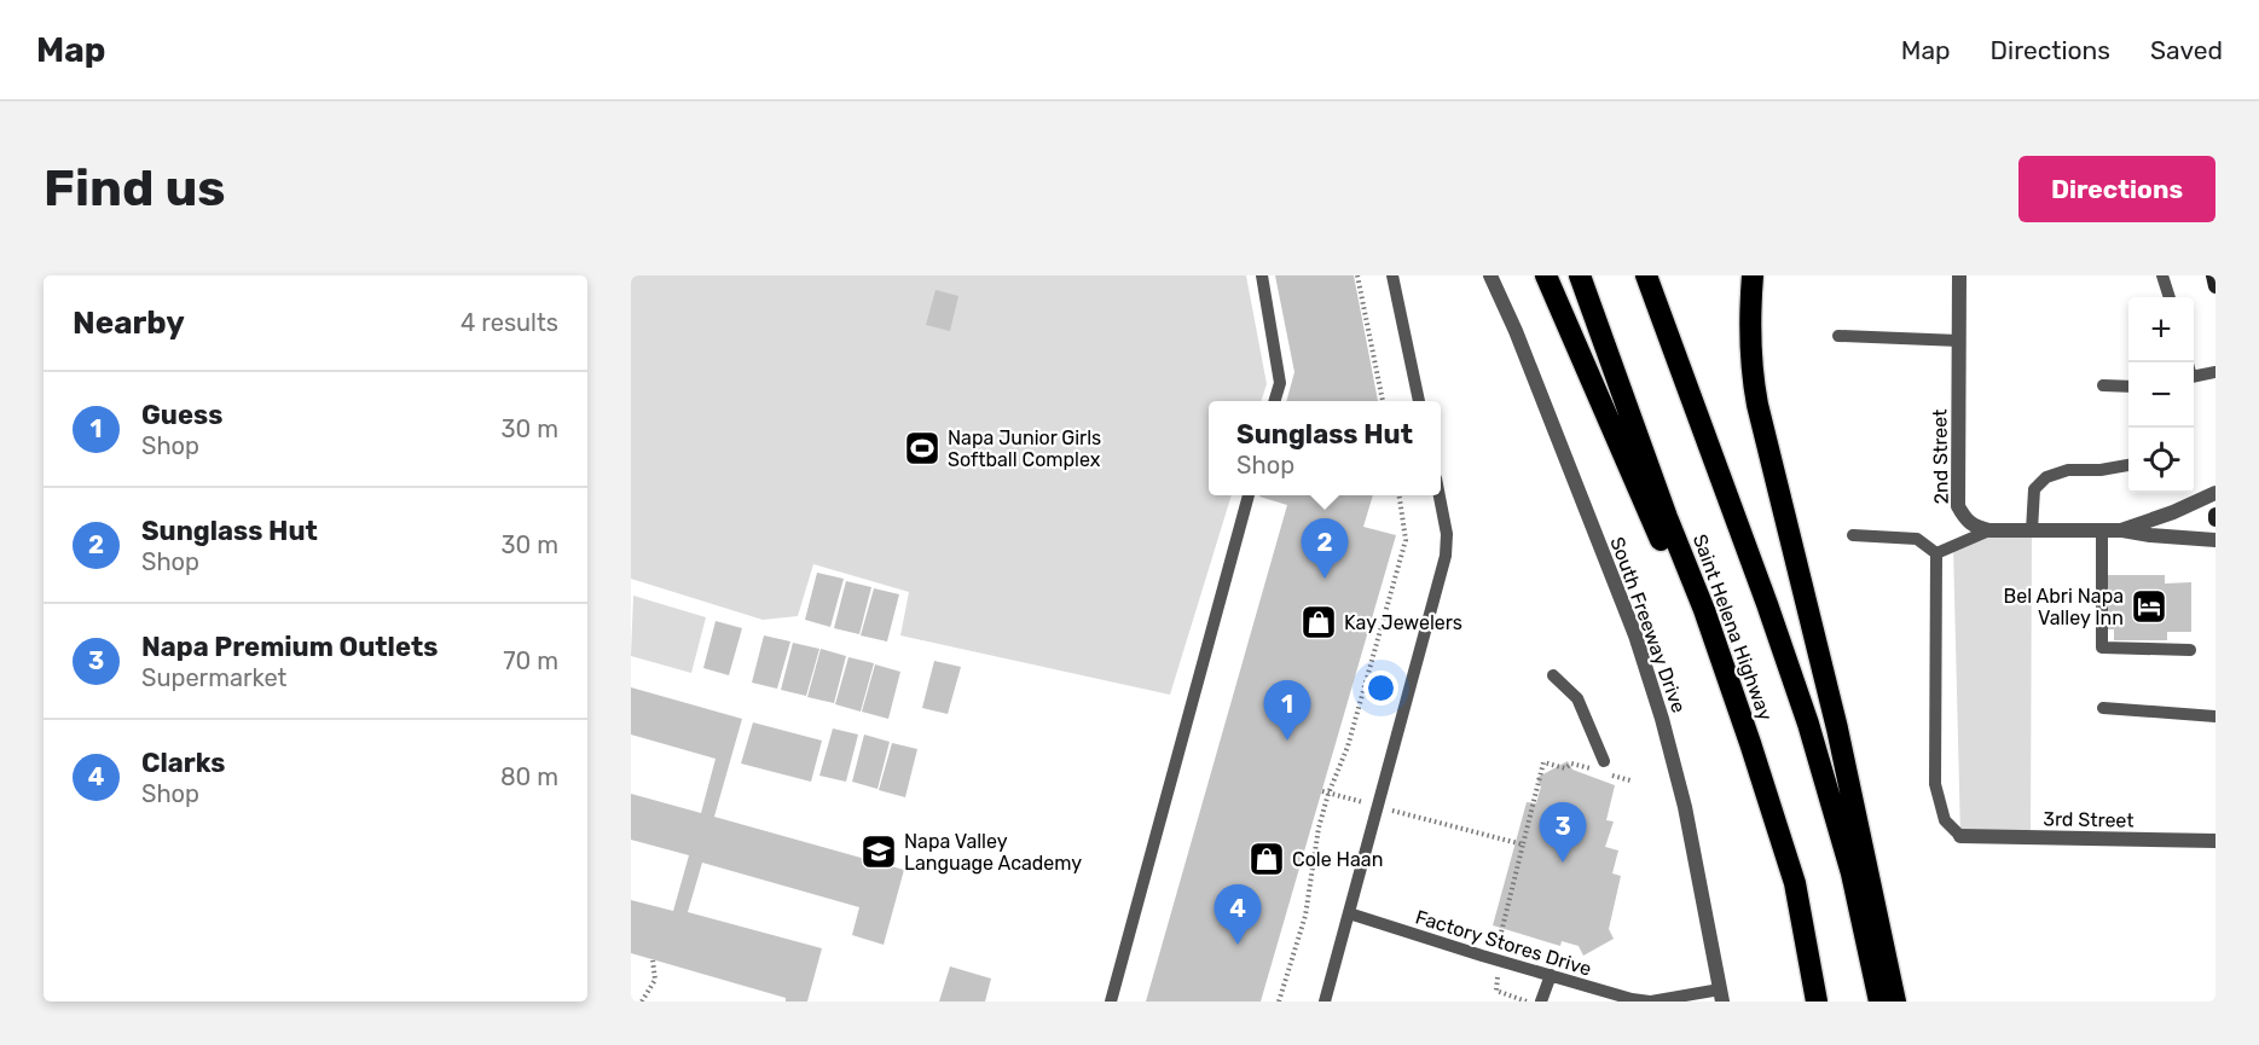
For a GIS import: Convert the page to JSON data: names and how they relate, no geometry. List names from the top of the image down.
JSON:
{
  "streets": {
    "highway": ["Saint Helena Highway"],
    "street": ["2nd Street", "South Freeway Drive", "3rd Street"],
    "lane": ["Factory Stores Drive"]
  },
  "crossings": [
    ["South Freeway Drive", "Factory Stores Drive"]
  ],
  "places": {
    "sports": ["Napa Junior Girls Softball Complex"],
    "hotel": ["Bel Abri Napa Valley Inn"],
    "shop": ["Kay Jewelers", "Cole Haan"],
    "school or university": ["Napa Valley Language Academy"]
  },
  "page": {
    "header": "Map",
    "nav": ["Map", "Directions", "Saved"],
    "buttons": "Directions",
    "title": "Find us",
    "heading": ["Nearby", "4 results"],
    "map_buttons": ["+", "−"],
    "list": [
      {
        "mark": "1",
        "name": "Guess",
        "note": "Shop",
        "value": "30 m"
      },
      {
        "mark": "2",
        "name": "Sunglass Hut",
        "note": "Shop",
        "value": "30 m"
      },
      {
        "mark": "3",
        "name": "Napa Premium Outlets",
        "note": "Supermarket",
        "value": "70 m"
      },
      {
        "mark": "4",
        "name": "Clarks",
        "note": "Shop",
        "value": "80 m"
      }
    ],
    "popup": ["Sunglass Hut", "Shop"],
    "pins": [
      "2",
      "1",
      "3",
      "4"
    ]
  }
}
